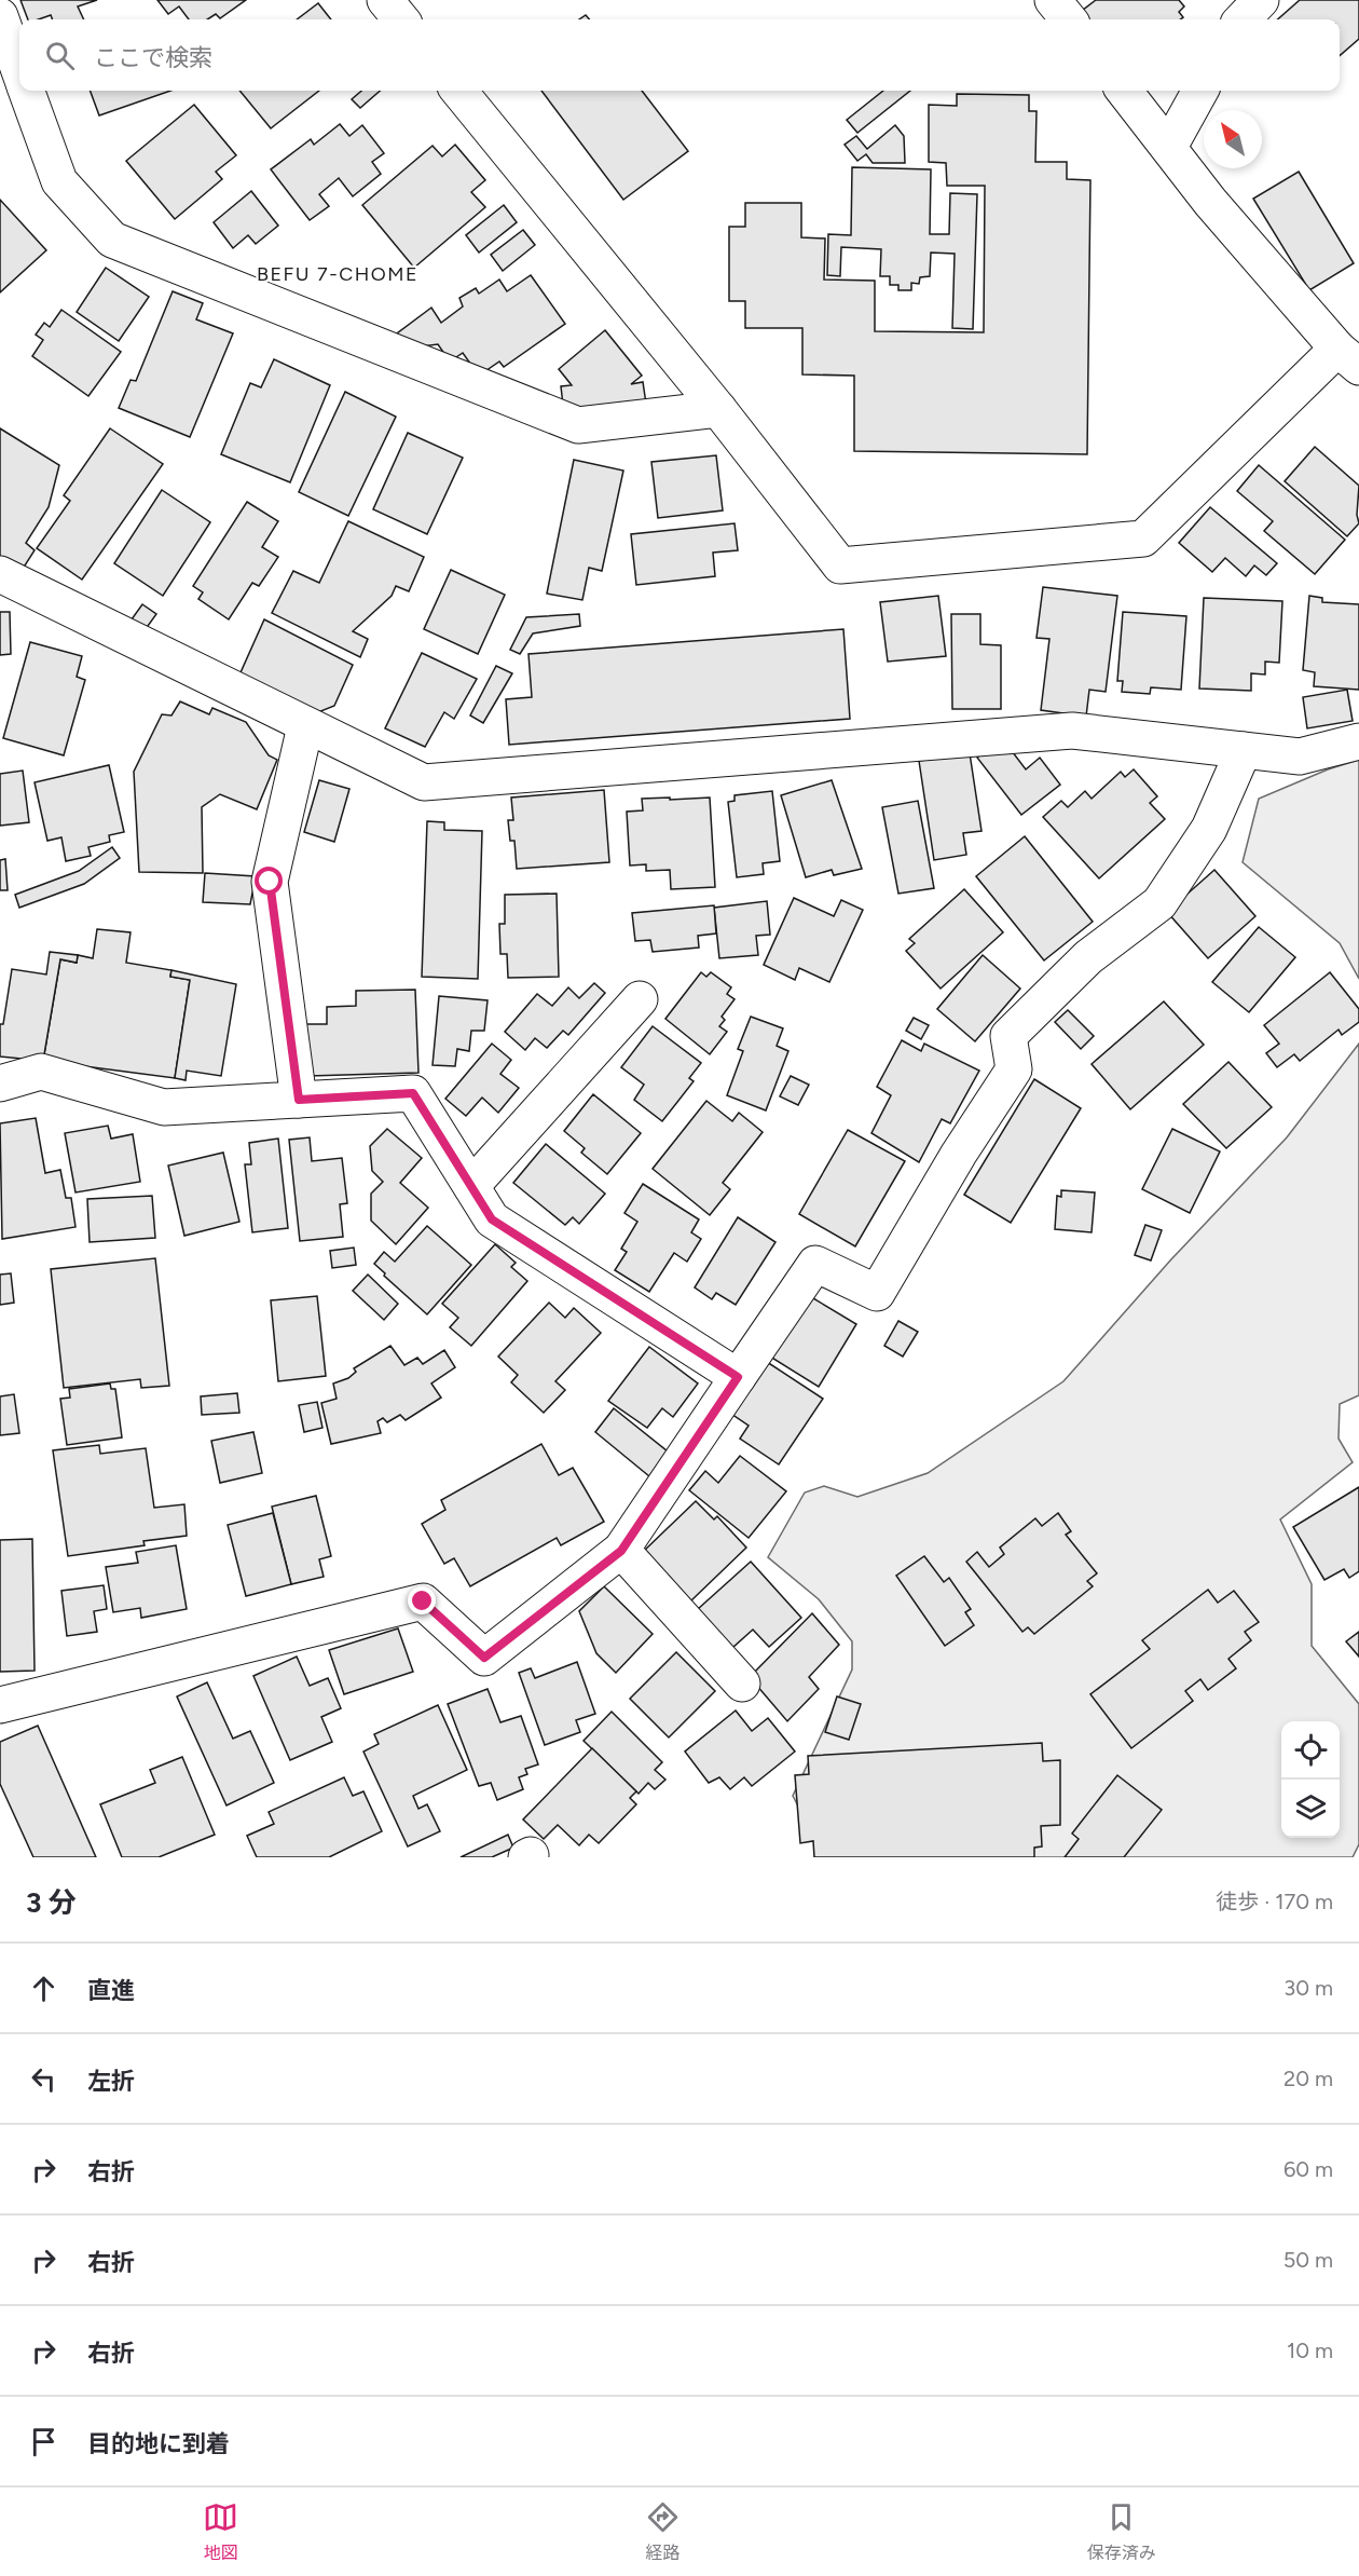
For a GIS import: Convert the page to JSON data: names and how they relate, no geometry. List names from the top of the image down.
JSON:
{
  "districts": ["BEFU 7-CHOME"],
  "north": "top left",
  "page": {
    "search": "ここで検索",
    "heading": ["3 分", "徒歩 · 170 m"],
    "list": [
      ["直進", "30 m"],
      ["左折", "20 m"],
      ["右折", "60 m"],
      ["右折", "50 m"],
      ["右折", "10 m"],
      "目的地に到着"
    ],
    "nav": ["地図", "経路", "保存済み"]
  }
}
